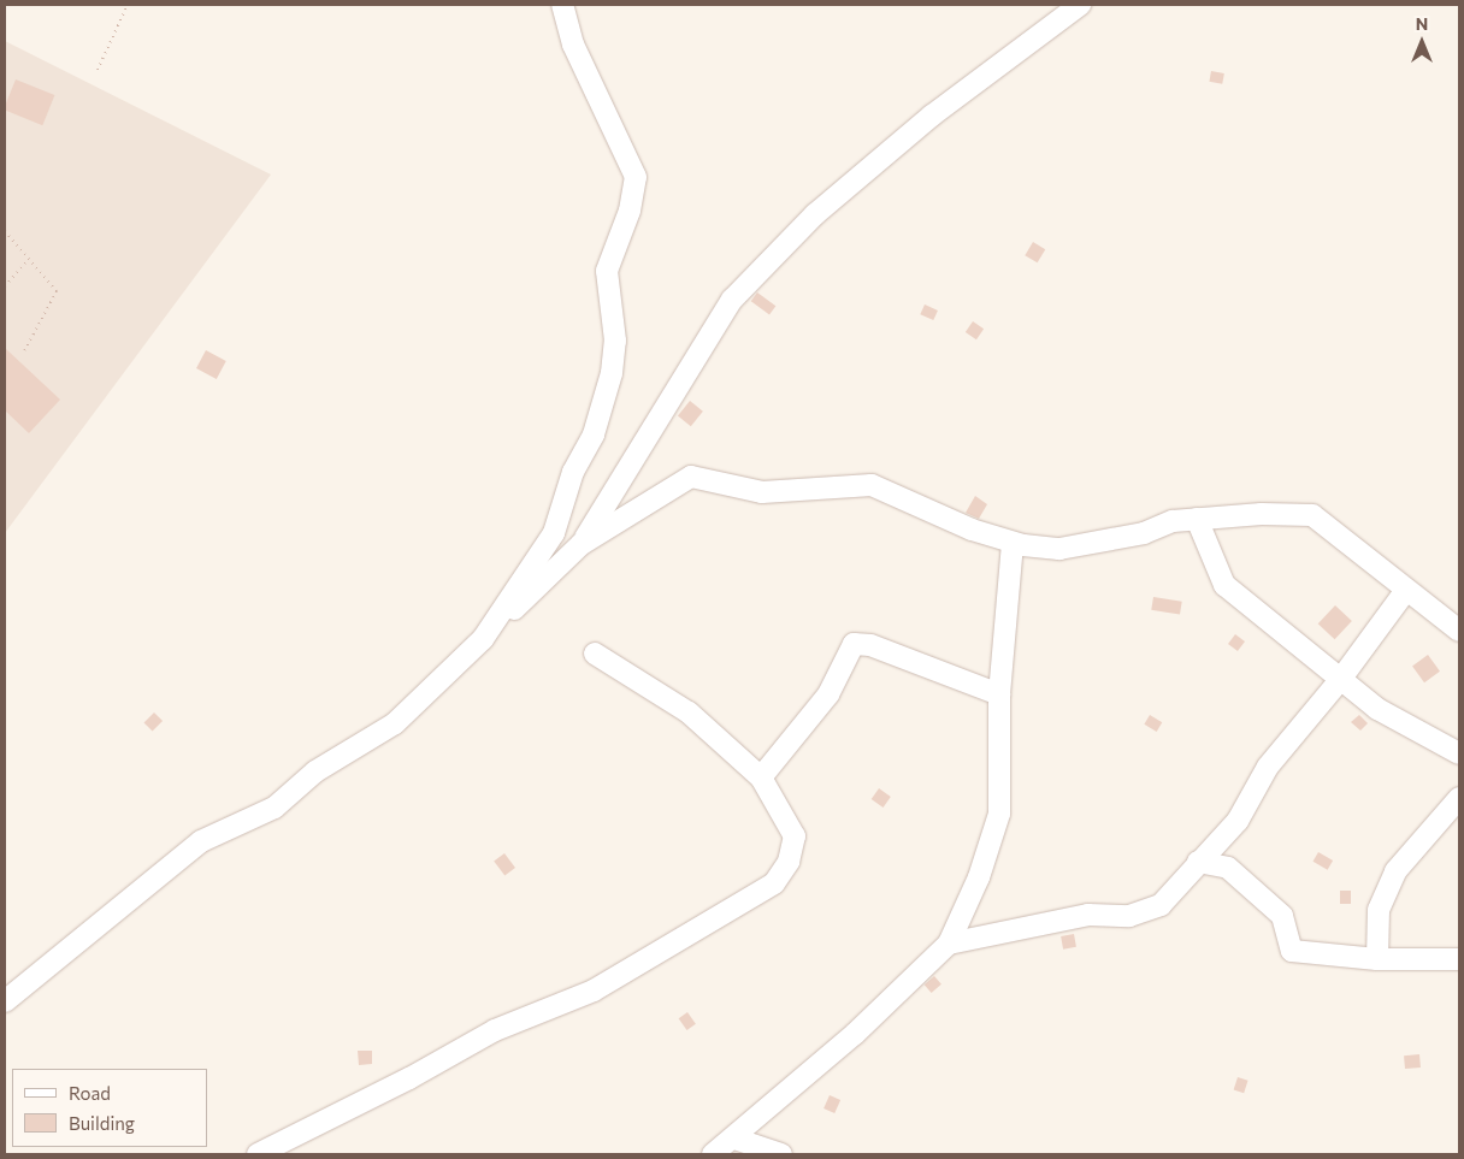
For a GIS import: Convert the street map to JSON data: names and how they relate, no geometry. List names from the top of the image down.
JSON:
{
  "legend": ["Road", "Building"],
  "north": "top"
}
